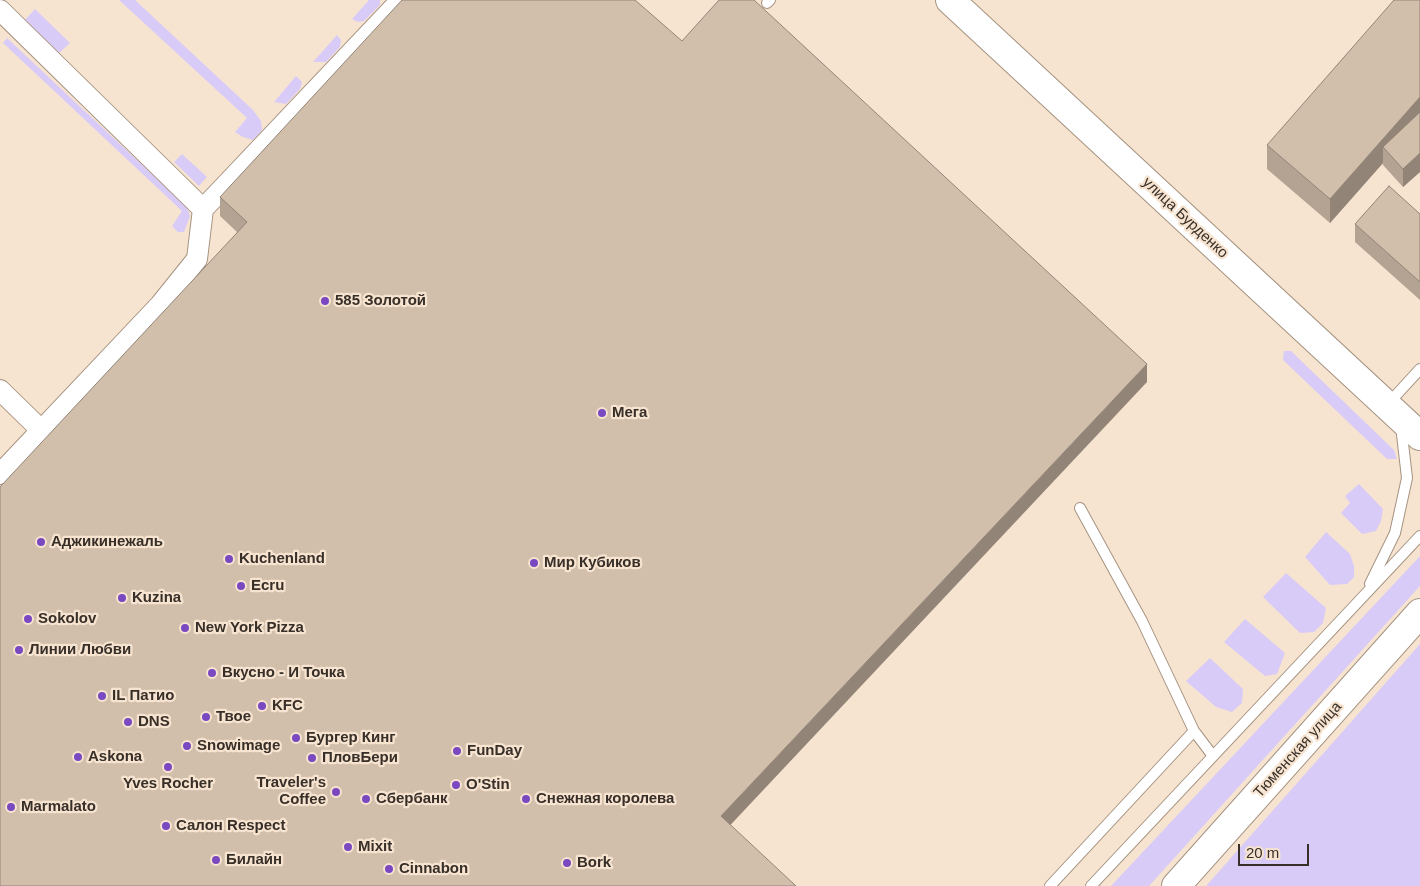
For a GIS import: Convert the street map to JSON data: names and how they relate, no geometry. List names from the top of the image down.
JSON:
{
  "streets": {
    "street": ["улица Бурденко", "Тюменская улица"]
  },
  "places": [
    "585 Золотой",
    "Мега",
    "Аджикинежаль",
    "Kuchenland",
    "Мир Кубиков",
    "Ecru",
    "Kuzina",
    "Sokolov",
    "New York Pizza",
    "Линии Любви",
    "Вкусно - И Точка",
    "IL Патио",
    "KFC",
    "Твое",
    "DNS",
    "Бургер Кинг",
    "Snowimage",
    "FunDay",
    "Askona",
    "ПловБери",
    "Yves Rocher",
    "O'Stin",
    "Traveler's Coffee",
    "Сбербанк",
    "Снежная королева",
    "Marmalato",
    "Салон Respect",
    "Mixit",
    "Билайн",
    "Bork",
    "Cinnabon"
  ],
  "scale_bar": "20 m"
}
